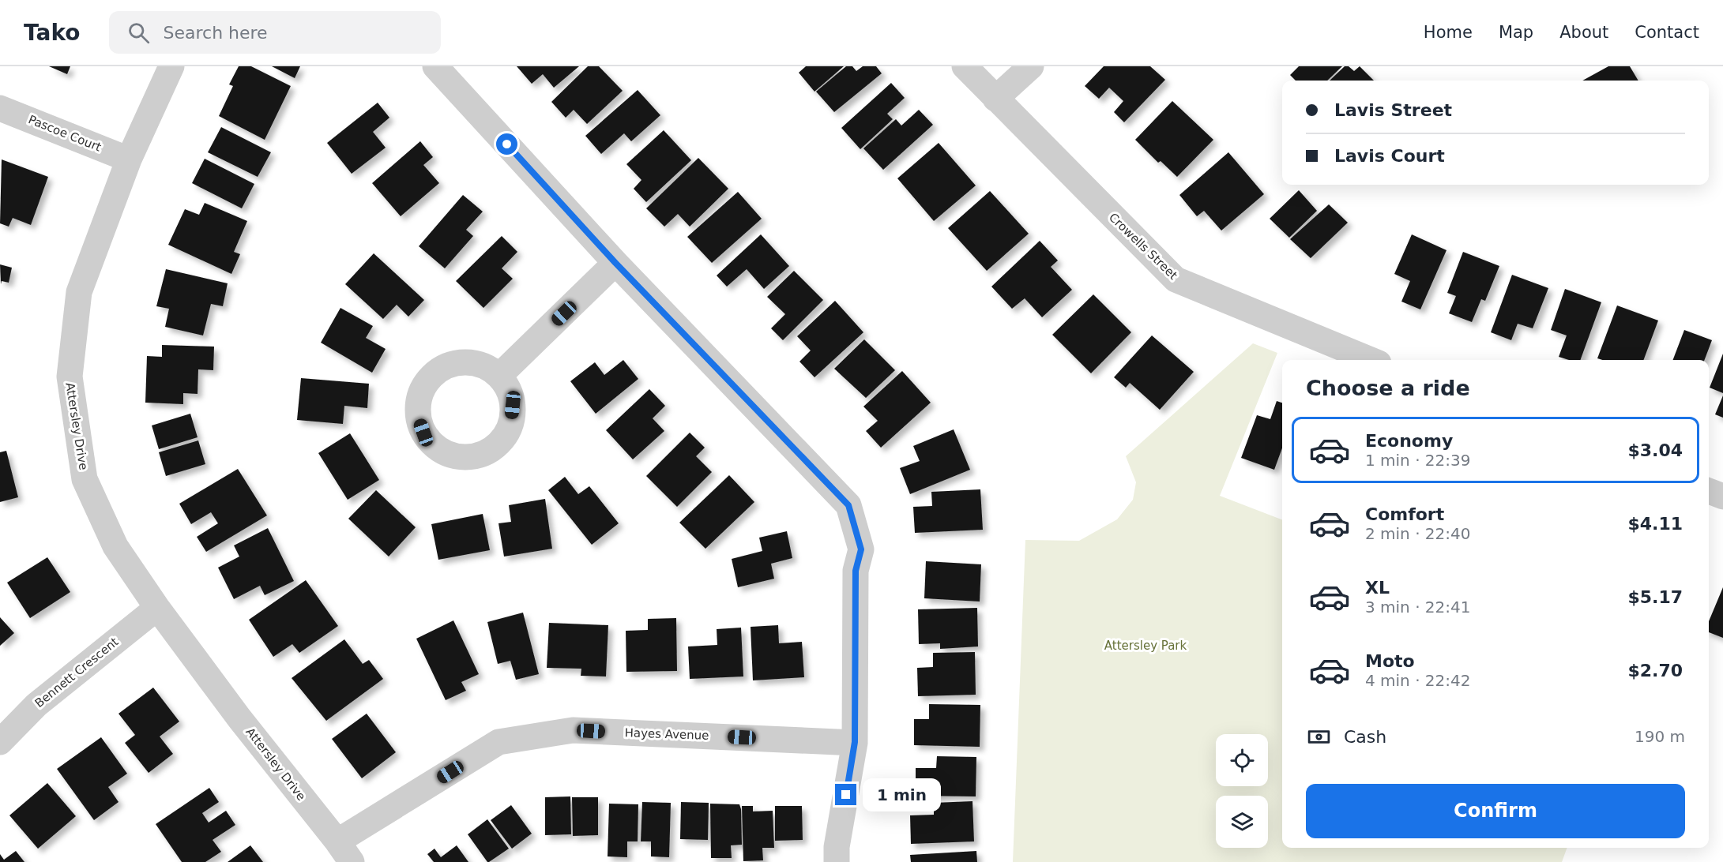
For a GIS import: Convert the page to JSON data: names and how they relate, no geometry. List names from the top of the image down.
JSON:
{
  "streets": {
    "street": [
      "Pascoe Court",
      "Crowells Street",
      "Attersley Drive",
      "Bennett Crescent",
      "Hayes Avenue"
    ]
  },
  "crossings": [
    ["Pascoe Court", "Attersley Drive"],
    ["Attersley Drive", "Bennett Crescent"],
    ["Attersley Drive", "Hayes Avenue"]
  ],
  "parks": ["Attersley Park"],
  "page": {
    "header": "Tako",
    "search": "Search here",
    "nav": [
      "Home",
      "Map",
      "About",
      "Contact"
    ],
    "banner": ["Lavis Street", "Lavis Court"],
    "heading": "Choose a ride",
    "list": [
      {
        "name": "Economy",
        "note": "1 min · 22:39",
        "value": "$3.04"
      },
      {
        "name": "Comfort",
        "note": "2 min · 22:40",
        "value": "$4.11"
      },
      {
        "name": "XL",
        "note": "3 min · 22:41",
        "value": "$5.17"
      },
      {
        "name": "Moto",
        "note": "4 min · 22:42",
        "value": "$2.70"
      }
    ],
    "pay": ["Cash", "190 m"],
    "buttons": "Confirm",
    "bubble": "1 min"
  }
}
